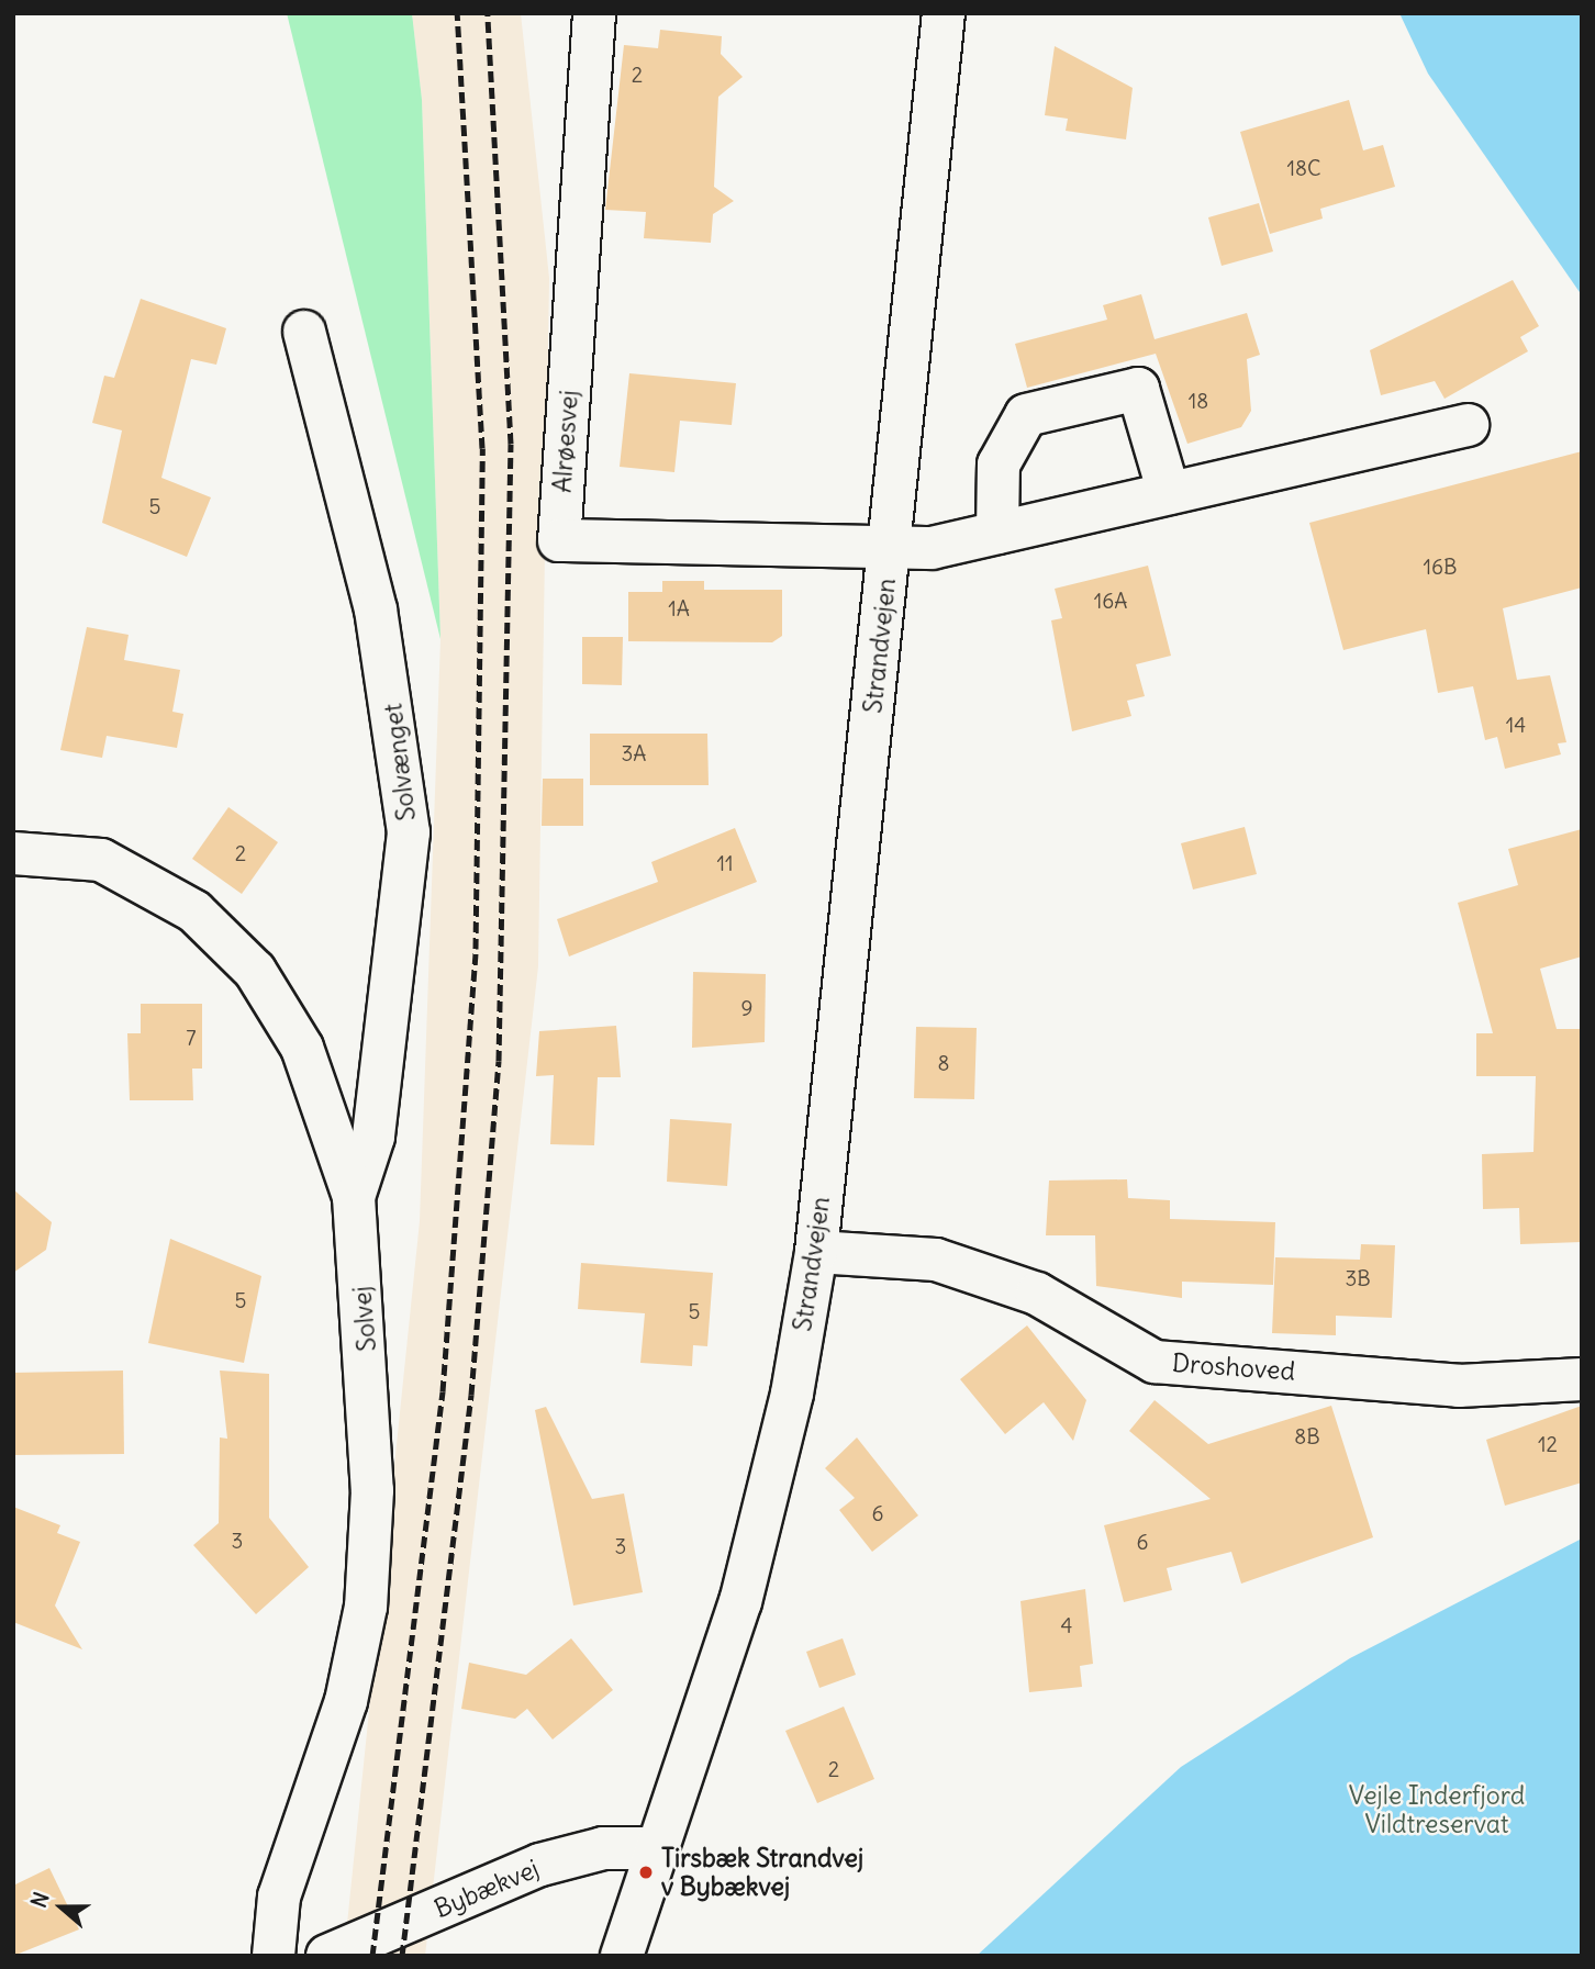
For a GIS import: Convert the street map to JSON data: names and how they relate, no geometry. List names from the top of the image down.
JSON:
{
  "streets": {
    "street": [
      "Alrøesvej",
      "Strandvejen",
      "Solvænget",
      "Solvej",
      "Droshoved",
      "Bybækvej"
    ]
  },
  "crossings": [
    ["Alrøesvej", "Strandvejen"],
    ["Strandvejen", "Droshoved"],
    ["Strandvejen", "Bybækvej"],
    ["Solvænget", "Solvej"]
  ],
  "parks": ["Vejle Inderfjord Vildtreservat"],
  "places": ["Tirsbæk Strandvej v Bybækvej"],
  "house_numbers": [
    "2",
    "18C",
    "18",
    "5",
    "16B",
    "16A",
    "1A",
    "14",
    "3A",
    "2",
    "11",
    "9",
    "7",
    "8",
    "3B",
    "5",
    "5",
    "8B",
    "12",
    "6",
    "3",
    "6",
    "3",
    "4",
    "2"
  ],
  "north": "left"
}
